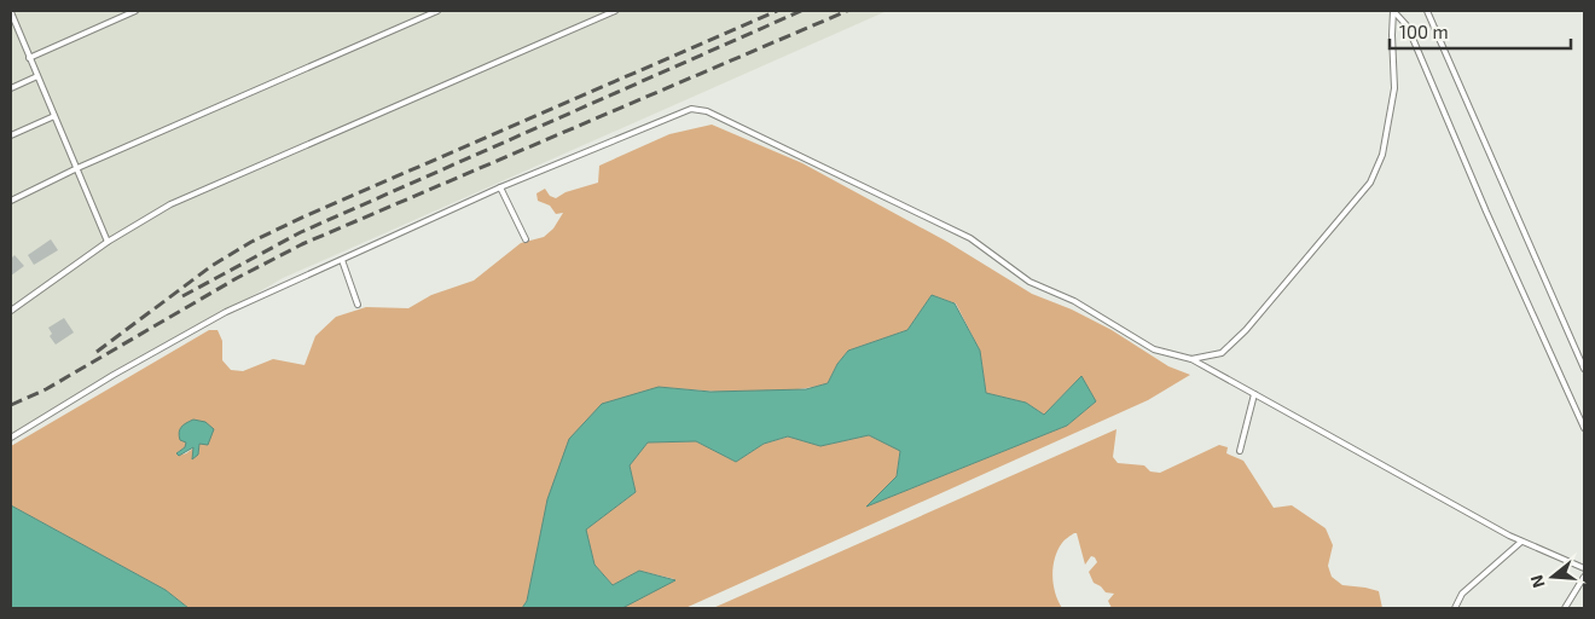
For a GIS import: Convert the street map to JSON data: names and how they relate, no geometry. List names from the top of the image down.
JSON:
{
  "scale_bar": "100 m",
  "north": "left"
}
